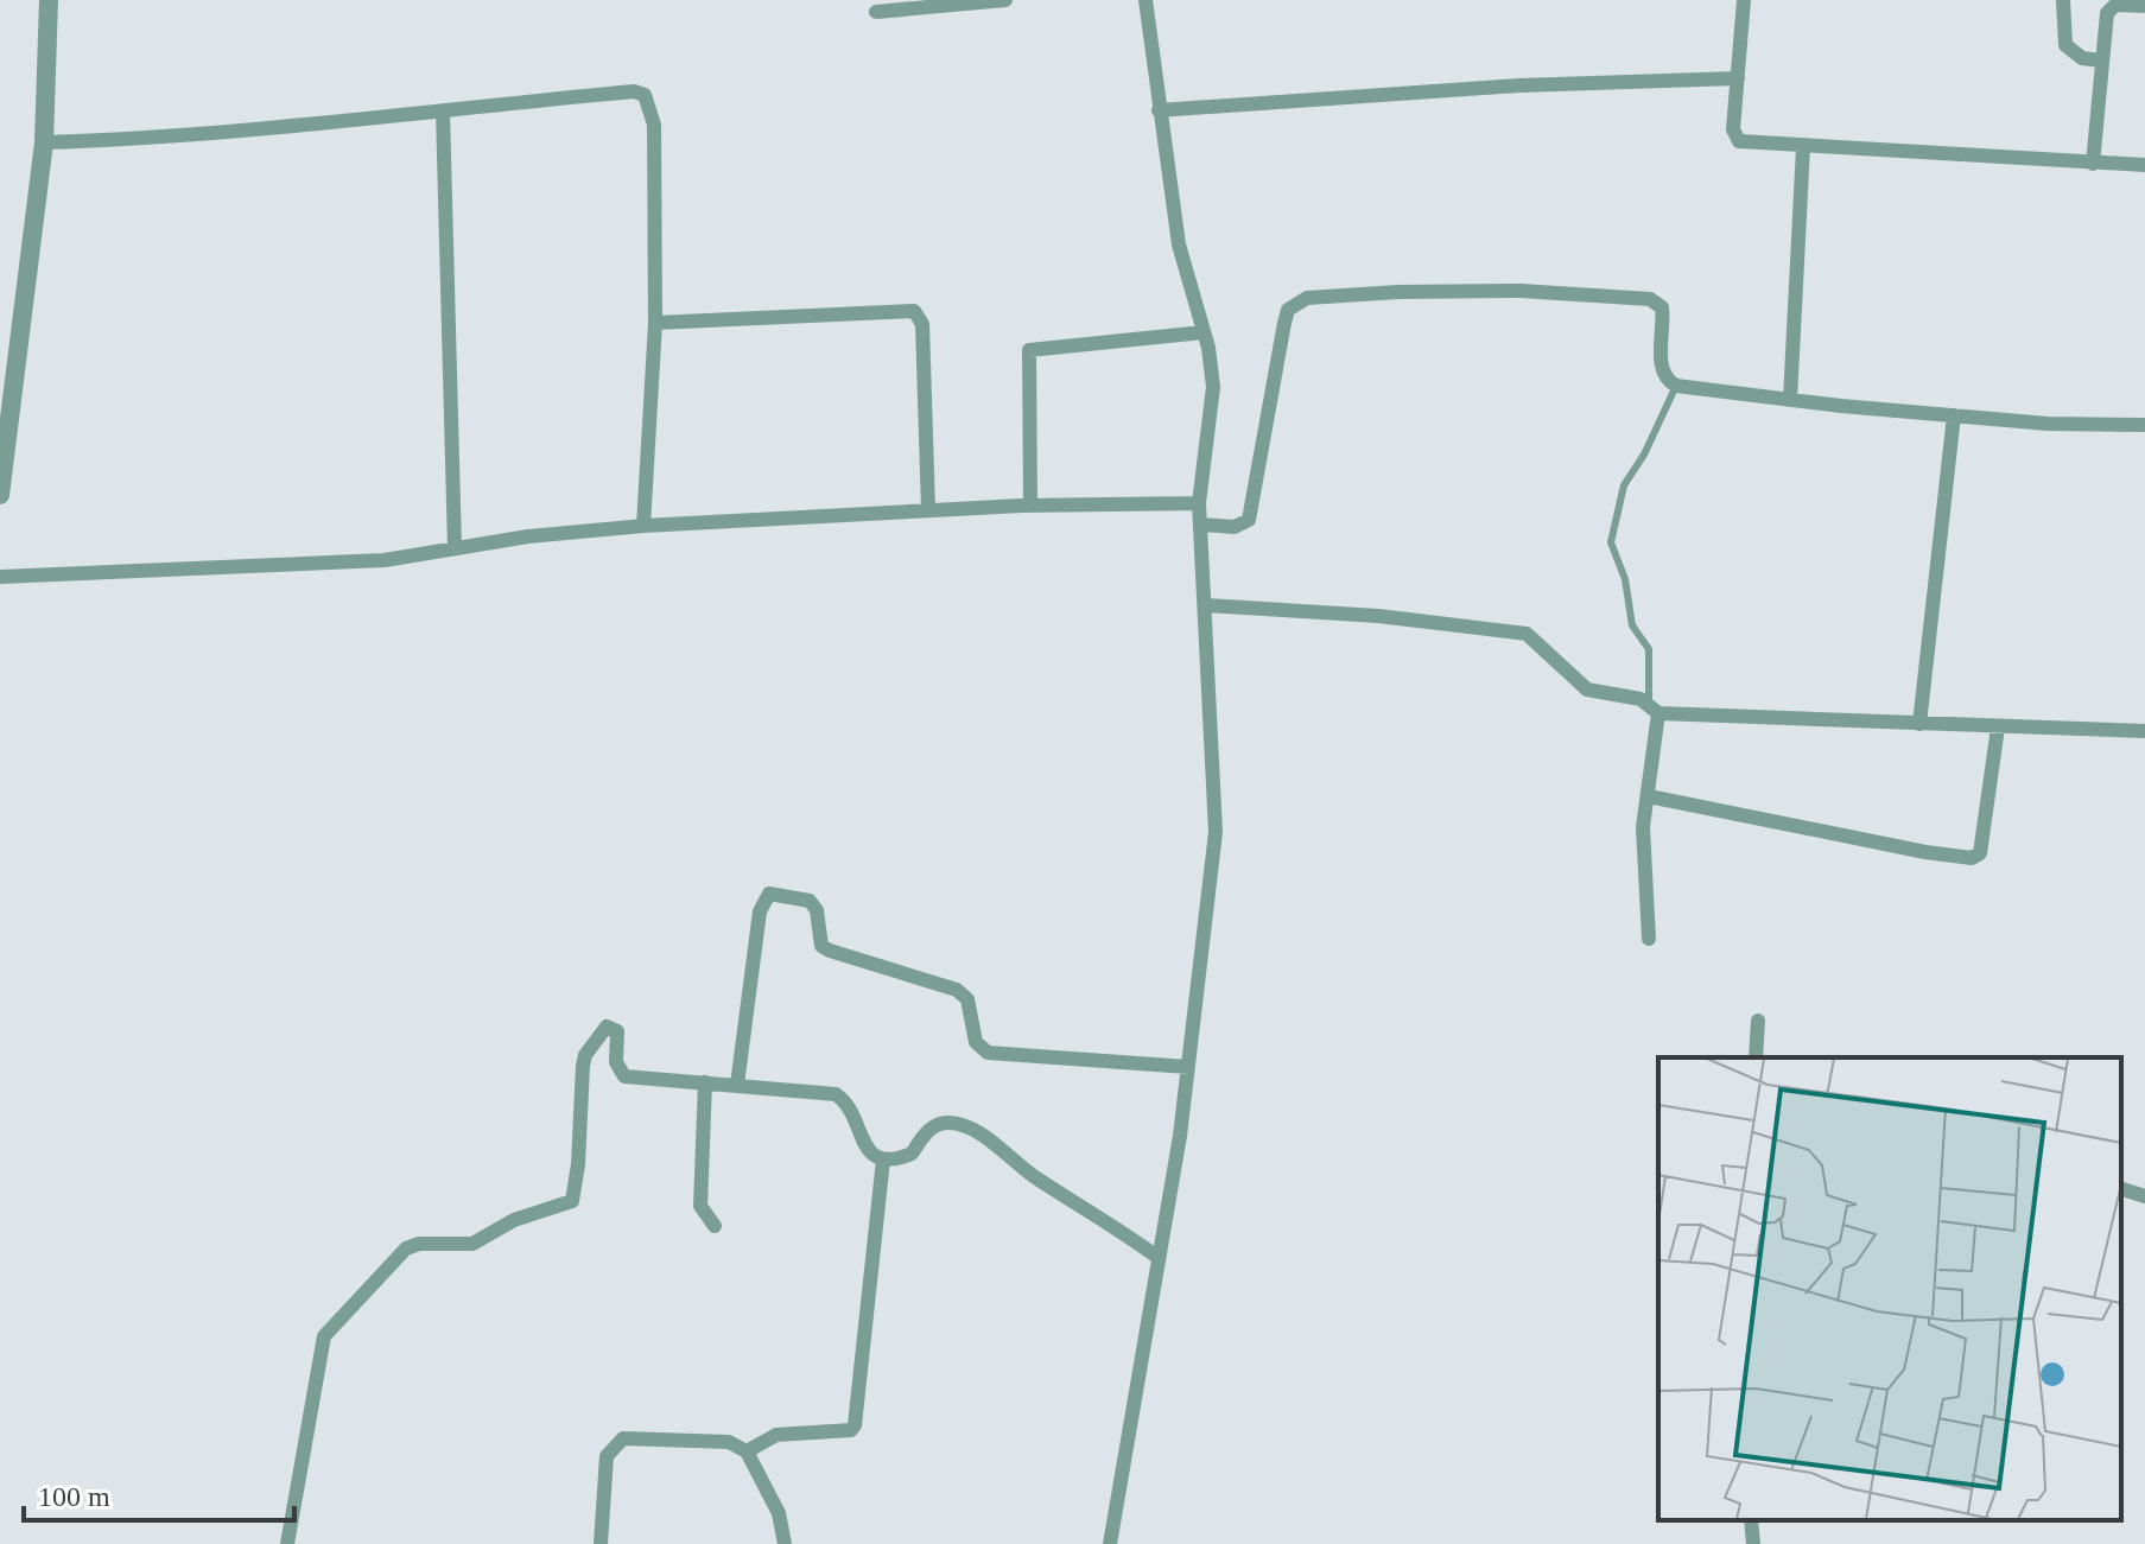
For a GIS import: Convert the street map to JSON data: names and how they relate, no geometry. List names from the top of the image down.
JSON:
{
  "scale_bar": "100 m"
}
